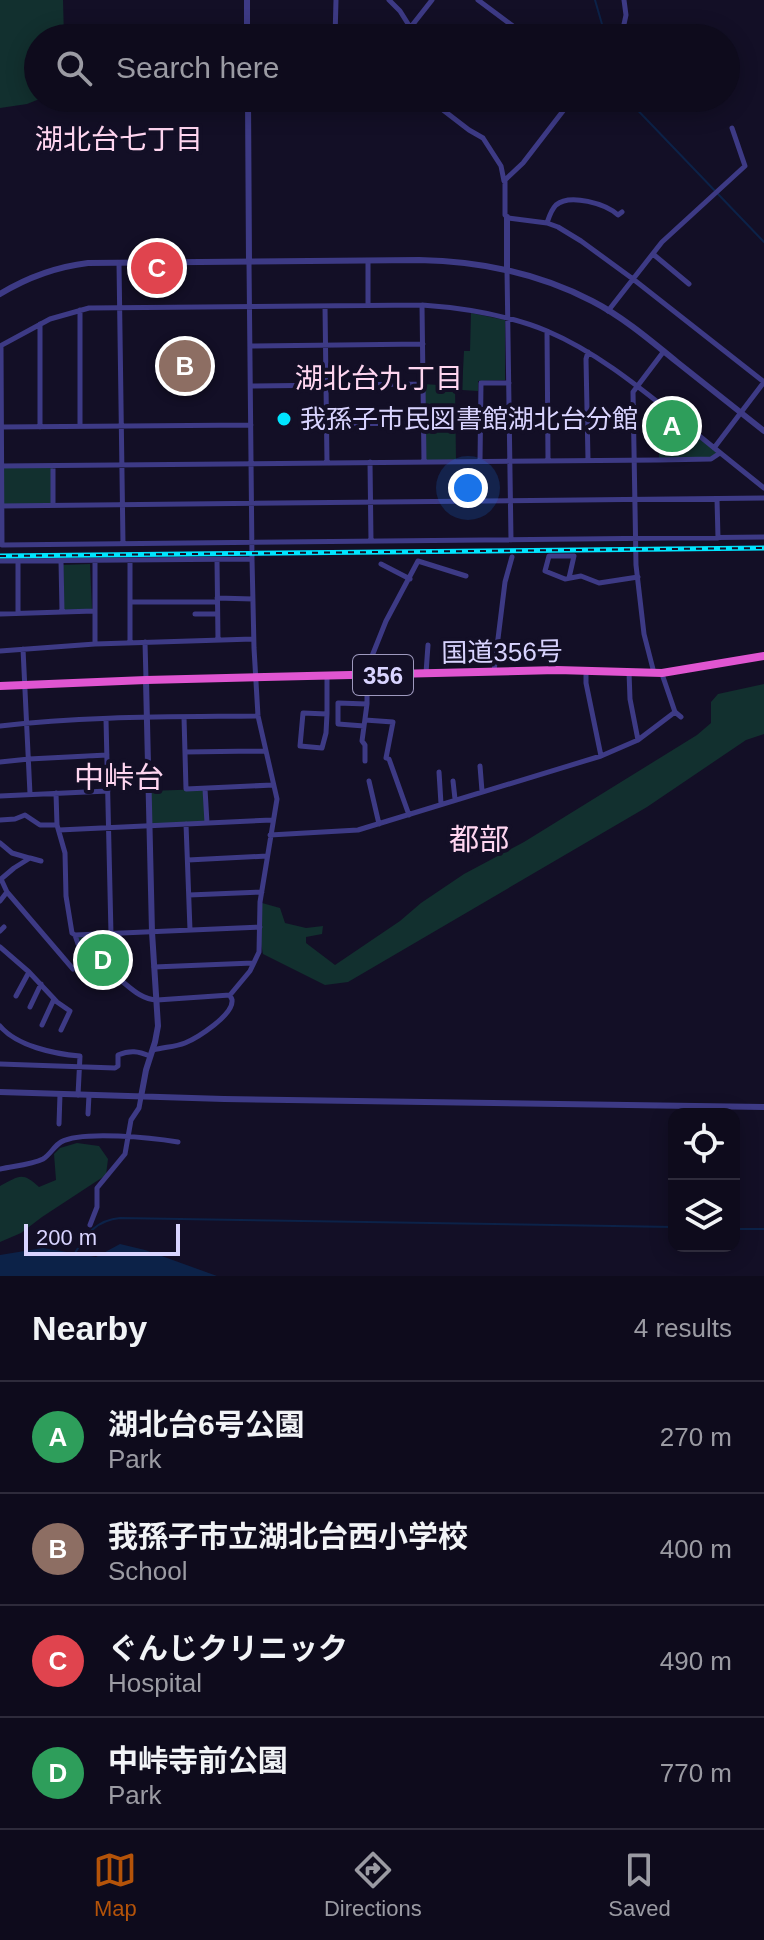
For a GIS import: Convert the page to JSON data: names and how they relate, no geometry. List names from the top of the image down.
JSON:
{
  "streets": {
    "highway": ["国道356号", "356"]
  },
  "districts": [
    "湖北台七丁目",
    "湖北台九丁目",
    "中峠台",
    "都部"
  ],
  "places": ["我孫子市民図書館湖北台分館"],
  "scale_bar": "200 m",
  "page": {
    "search": "Search here",
    "pins": [
      "C",
      "B",
      "A",
      "D"
    ],
    "scale": "200 m",
    "heading": ["Nearby", "4 results"],
    "list": [
      {
        "mark": "A",
        "name": "湖北台6号公園",
        "note": "Park",
        "value": "270 m"
      },
      {
        "mark": "B",
        "name": "我孫子市立湖北台西小学校",
        "note": "School",
        "value": "400 m"
      },
      {
        "mark": "C",
        "name": "ぐんじクリニック",
        "note": "Hospital",
        "value": "490 m"
      },
      {
        "mark": "D",
        "name": "中峠寺前公園",
        "note": "Park",
        "value": "770 m"
      }
    ],
    "nav": ["Map", "Directions", "Saved"]
  }
}
